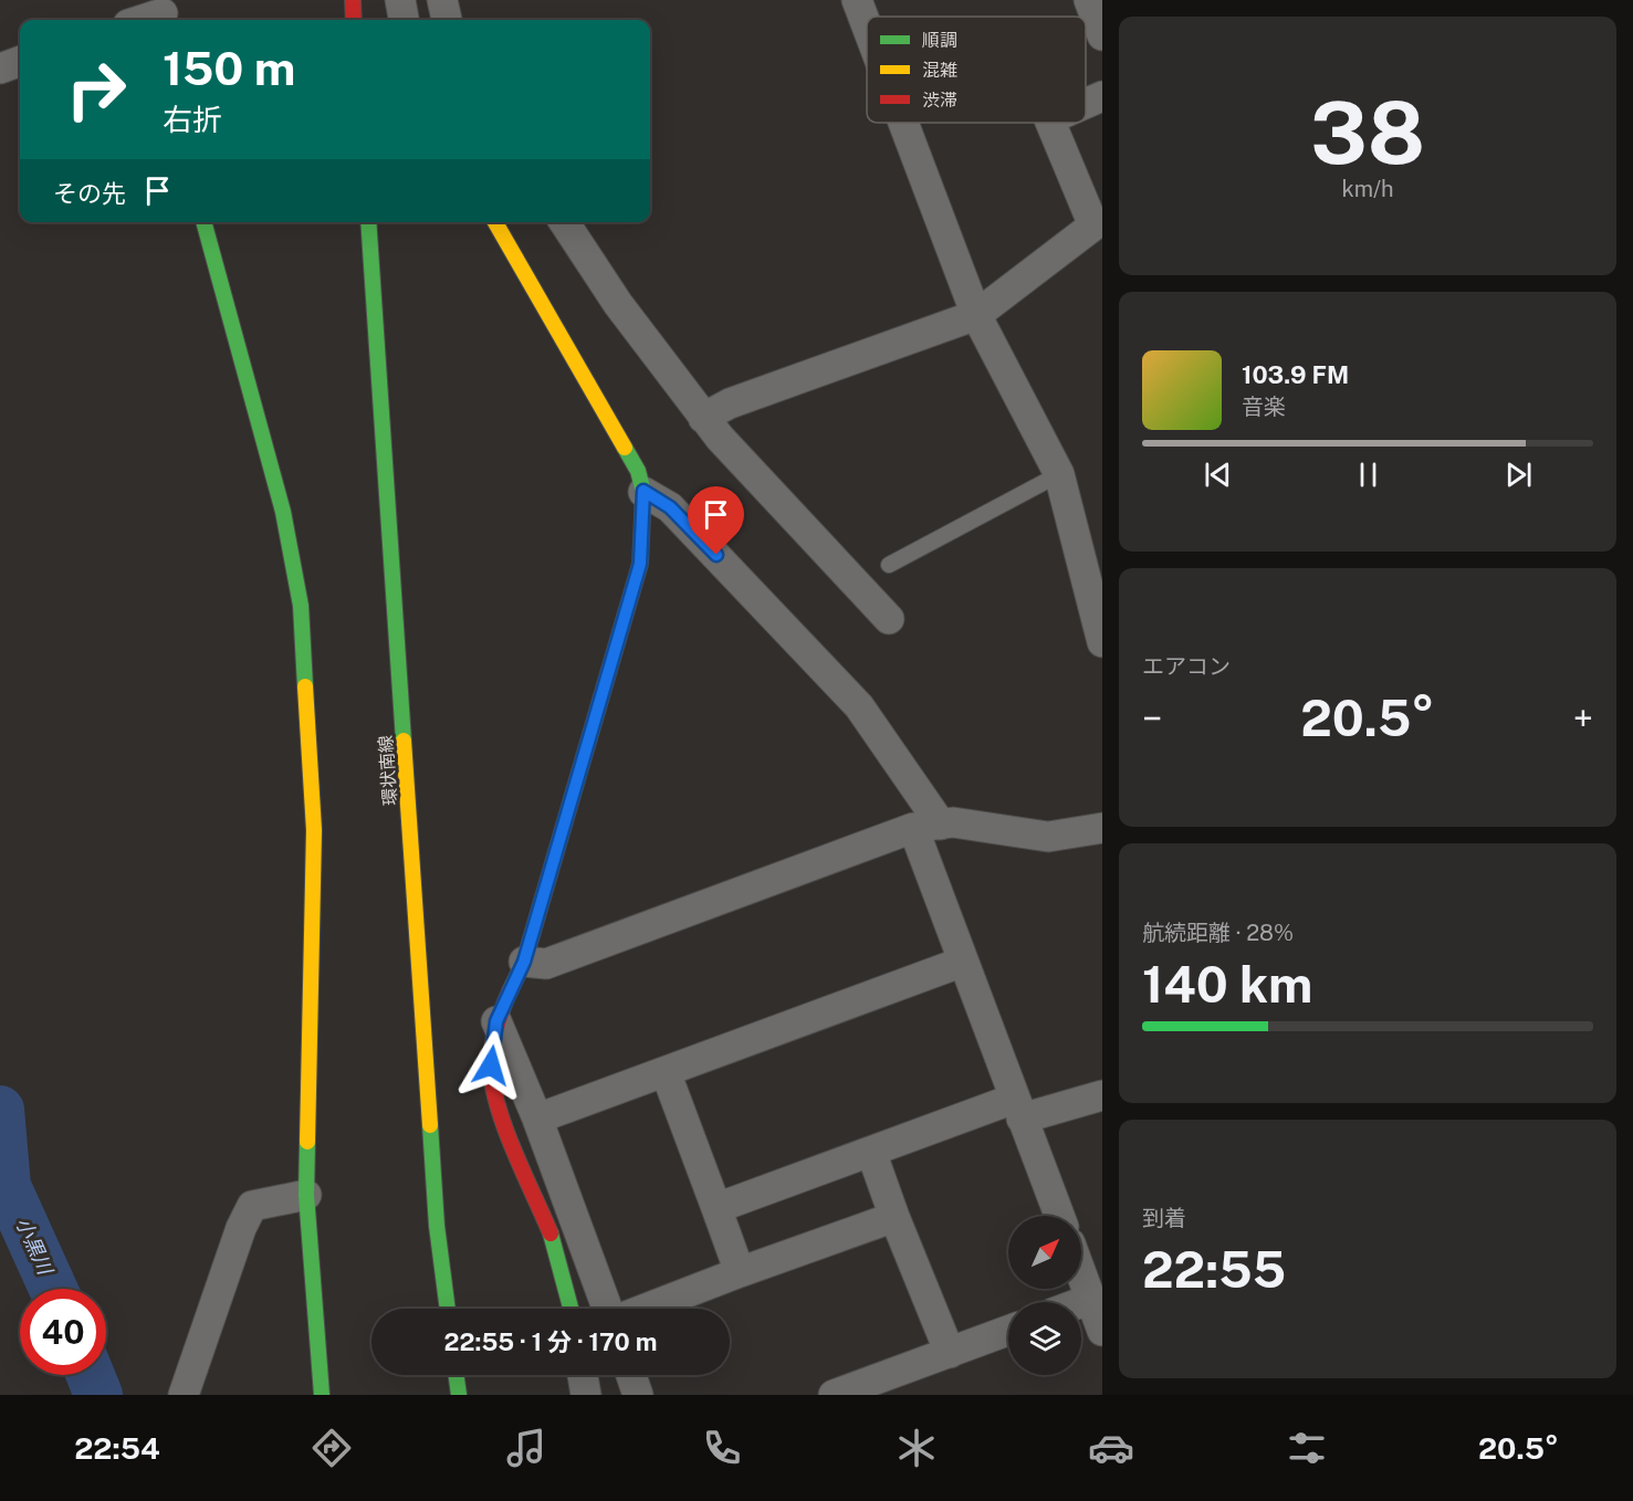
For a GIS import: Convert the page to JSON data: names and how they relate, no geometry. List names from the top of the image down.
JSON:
{
  "streets": {
    "street": ["環状南線"]
  },
  "water": ["小黒川"],
  "legend": ["順調", "混雑", "渋滞"],
  "north": "top right",
  "page": {
    "tile": [
      ["38", "km/h"],
      "エアコン",
      ["航続距離 · 28%", "140 km"],
      ["到着", "22:55"]
    ],
    "turn": ["150 m", "右折"],
    "then": "その先",
    "song": ["103.9 FM", "音楽"],
    "heat": ["−", "20.5°", "+"],
    "limit": "40",
    "trip": "22:55 · 1 分 · 170 m",
    "tabs": ["22:54", "20.5°"]
  }
}
